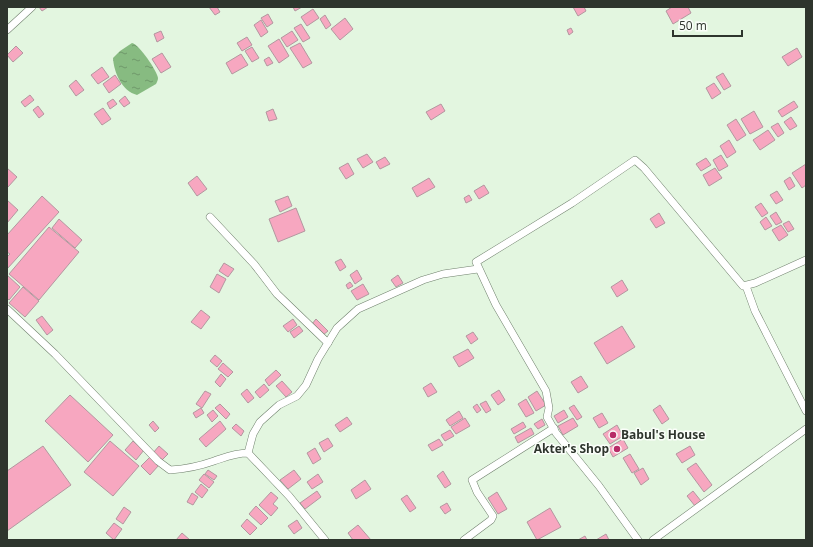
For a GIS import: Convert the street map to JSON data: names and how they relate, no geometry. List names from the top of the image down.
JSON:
{
  "places": ["Babul's House", "Akter's Shop"],
  "scale_bar": "50 m"
}
